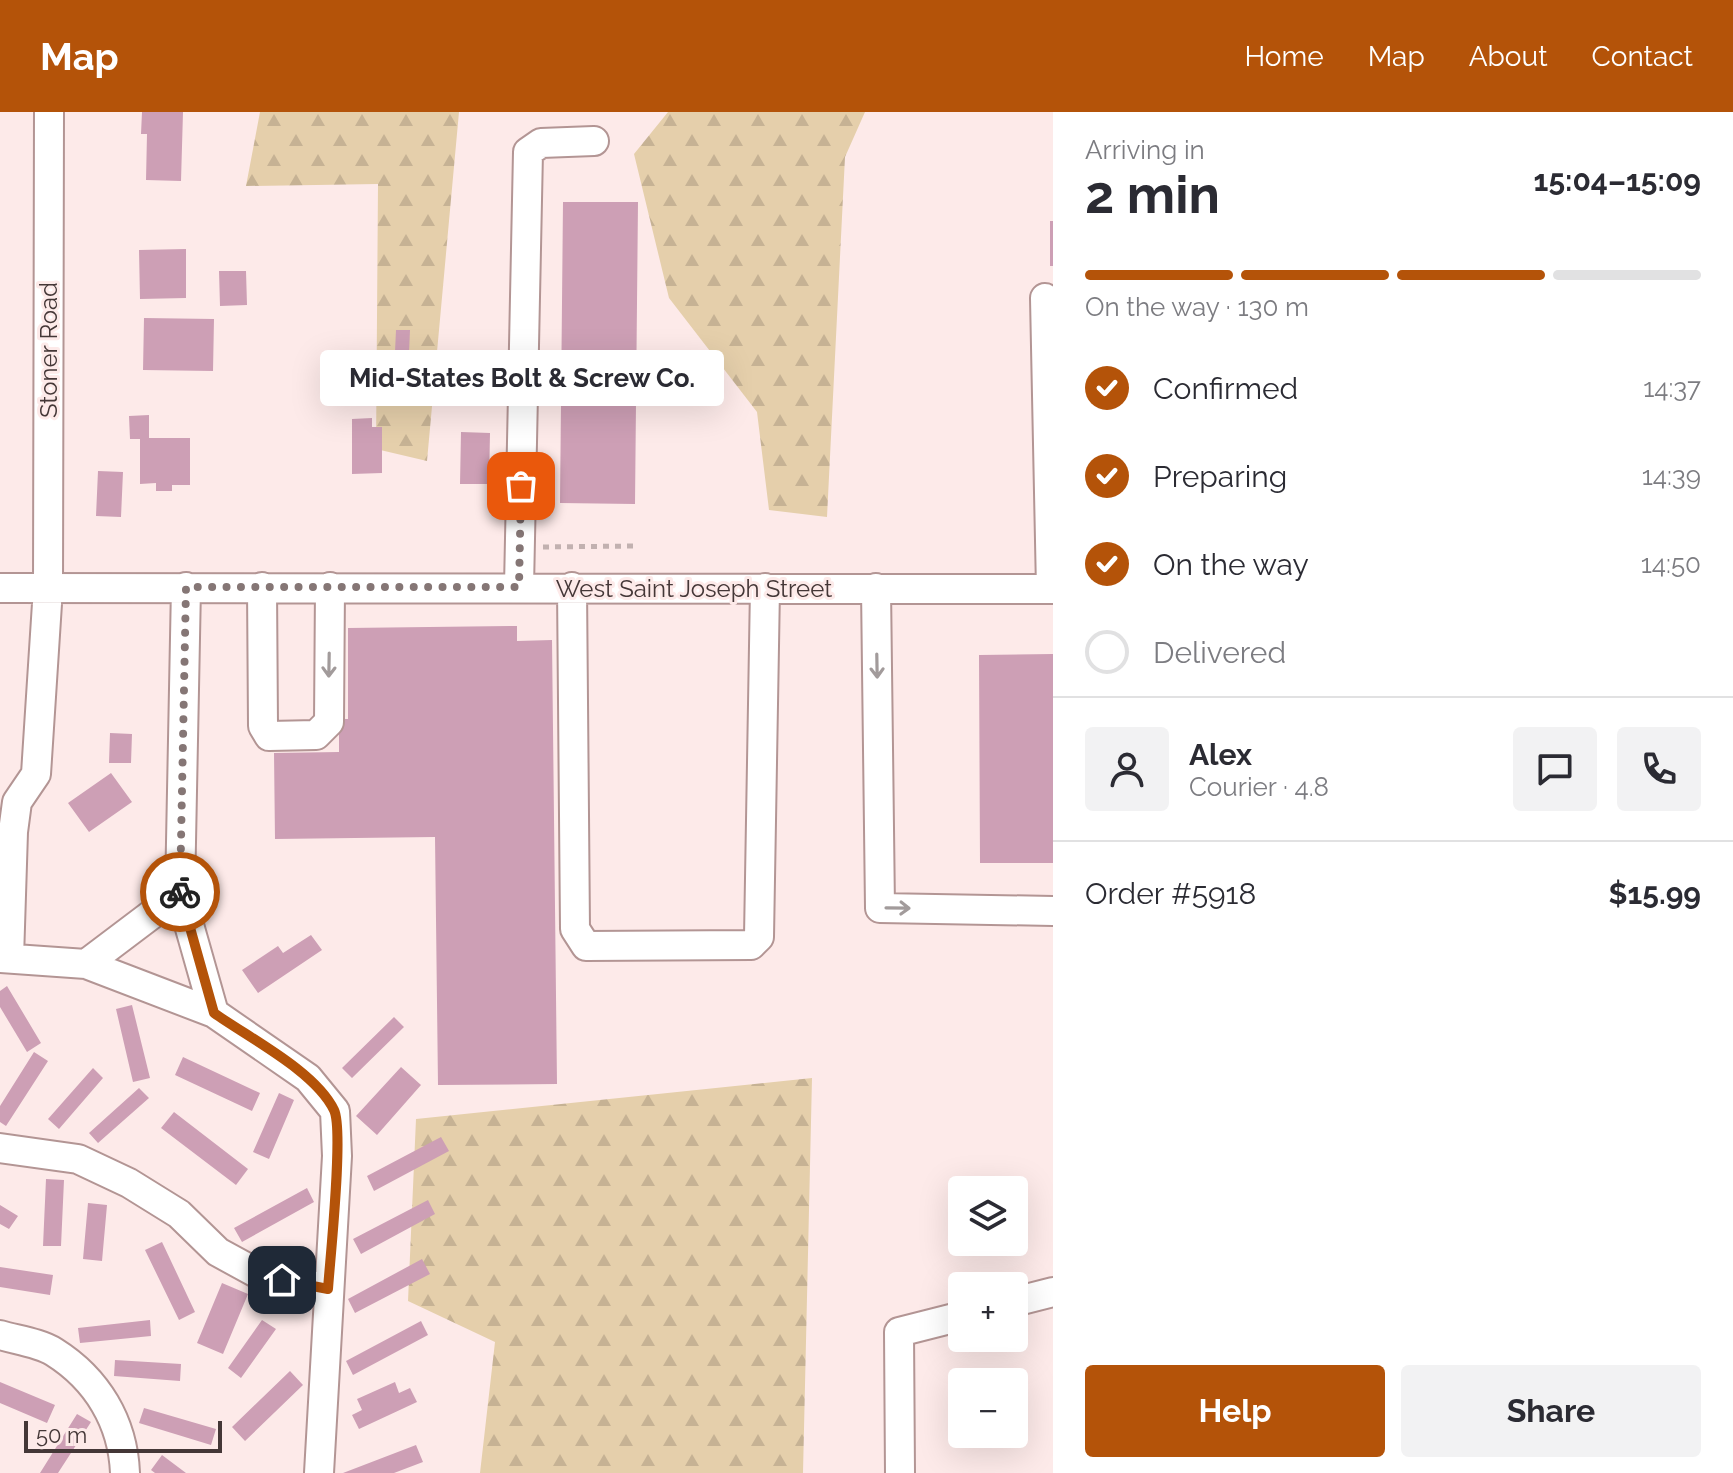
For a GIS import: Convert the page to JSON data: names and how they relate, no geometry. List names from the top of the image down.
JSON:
{
  "streets": {
    "street": ["Stoner Road", "West Saint Joseph Street"]
  },
  "crossings": [
    ["Stoner Road", "West Saint Joseph Street"]
  ],
  "places": ["Mid-States Bolt & Screw Co."],
  "scale_bar": "50 m",
  "page": {
    "header": "Map",
    "nav": [
      "Home",
      "Map",
      "About",
      "Contact"
    ],
    "heading": ["2 min", "Arriving in", "15:04–15:09"],
    "panel": [
      "Alex",
      "Courier · 4.8",
      "Order #5918",
      "$15.99"
    ],
    "bar": "On the way · 130 m",
    "list": [
      ["Confirmed", "14:37"],
      ["Preparing", "14:39"],
      ["On the way", "14:50"],
      "Delivered"
    ],
    "bubble": "Mid-States Bolt & Screw Co.",
    "map_buttons": ["+", "−"],
    "buttons": ["Help", "Share"],
    "scale": "50 m"
  }
}
